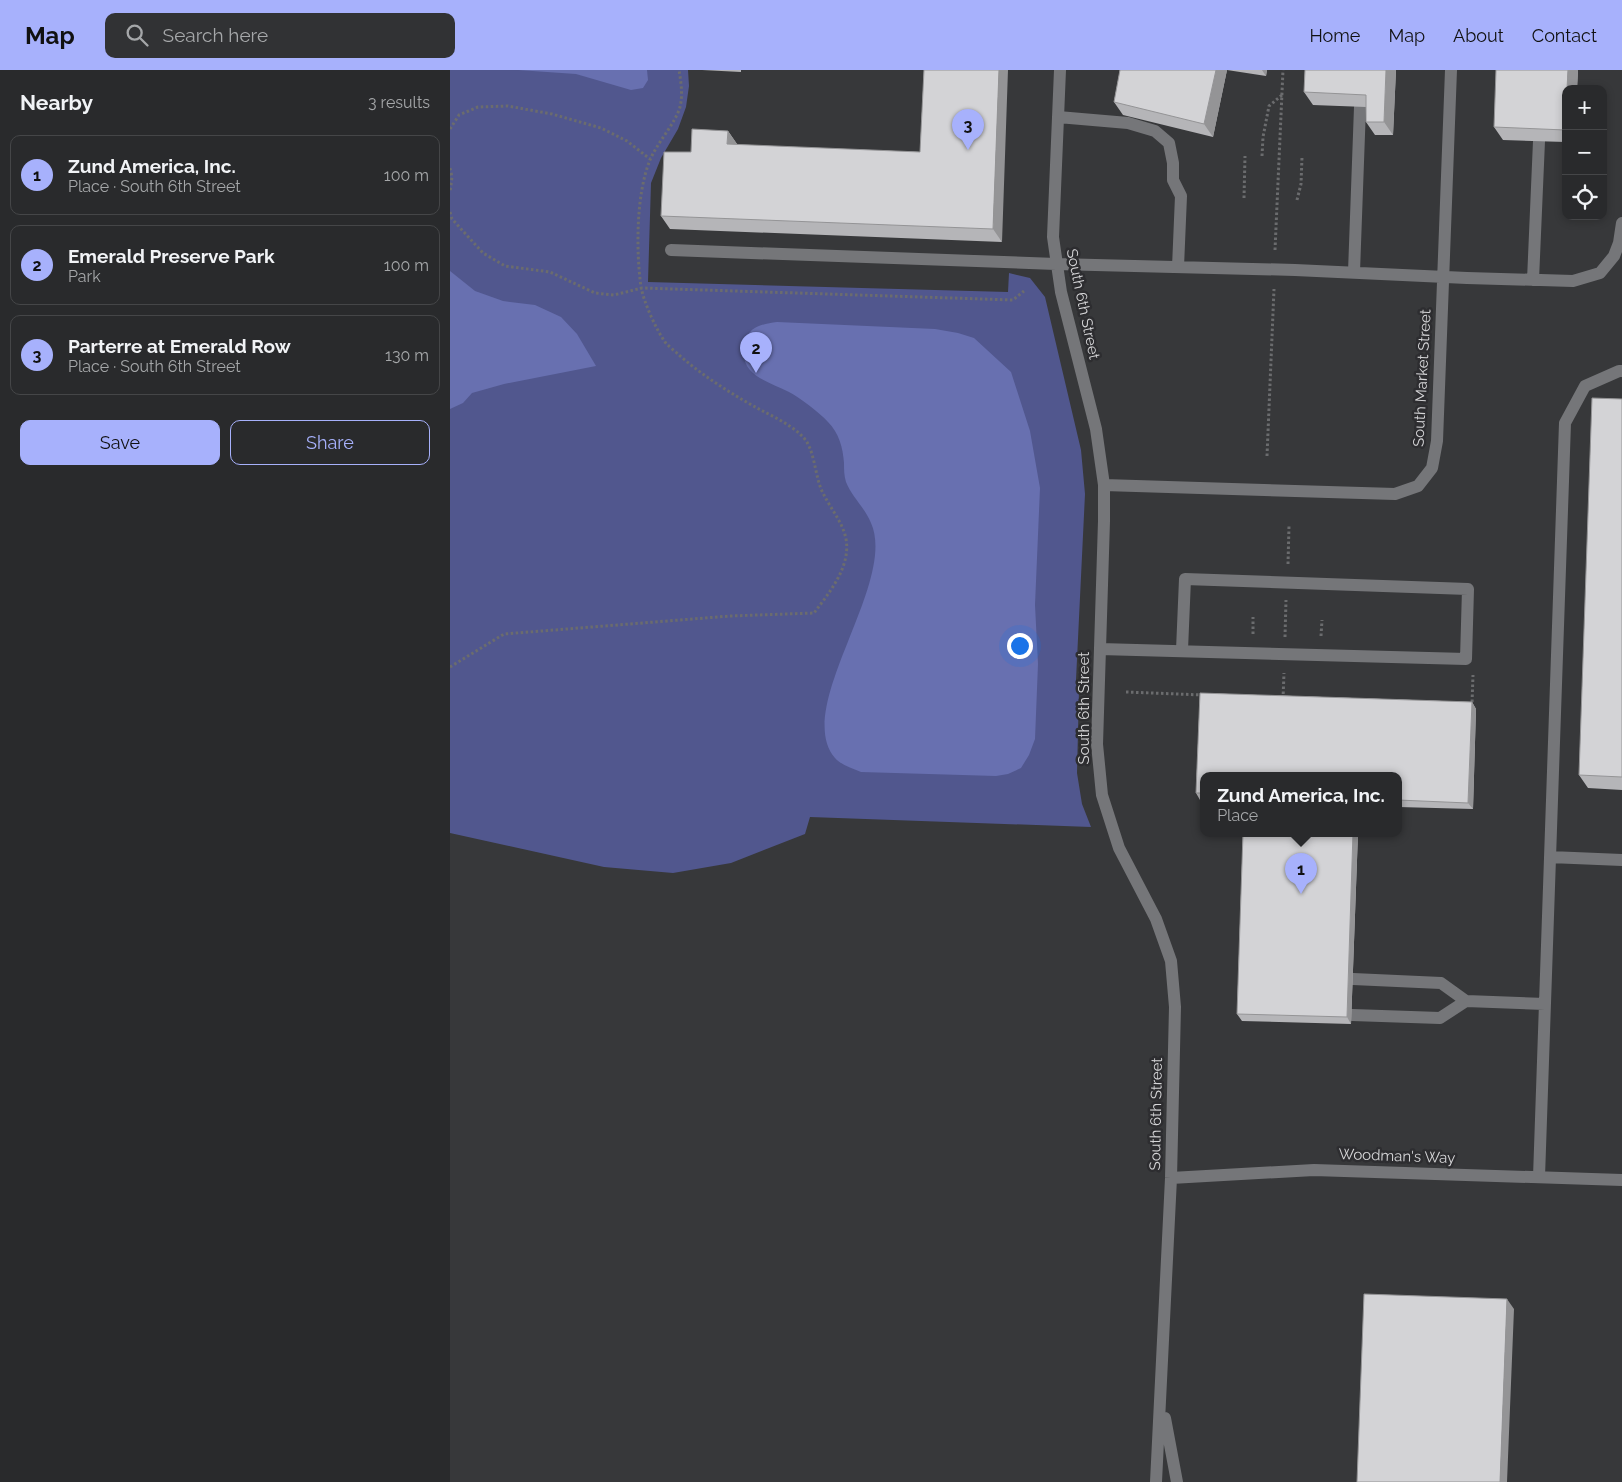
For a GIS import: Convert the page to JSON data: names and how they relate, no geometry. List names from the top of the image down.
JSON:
{
  "streets": {
    "street": ["South 6th Street", "South Market Street", "Woodman's Way"]
  },
  "crossings": [
    ["South 6th Street", "South Market Street"],
    ["South 6th Street", "Woodman's Way"]
  ],
  "page": {
    "header": "Map",
    "search": "Search here",
    "nav": [
      "Home",
      "Map",
      "About",
      "Contact"
    ],
    "heading": ["Nearby", "3 results"],
    "map_buttons": ["+", "−"],
    "pins": ["3", "2", "1"],
    "list": [
      {
        "mark": "1",
        "name": "Zund America, Inc.",
        "note": "Place · South 6th Street",
        "value": "100 m"
      },
      {
        "mark": "2",
        "name": "Emerald Preserve Park",
        "note": "Park",
        "value": "100 m"
      },
      {
        "mark": "3",
        "name": "Parterre at Emerald Row",
        "note": "Place · South 6th Street",
        "value": "130 m"
      }
    ],
    "buttons": ["Save", "Share"],
    "popup": ["Zund America, Inc.", "Place"]
  }
}
